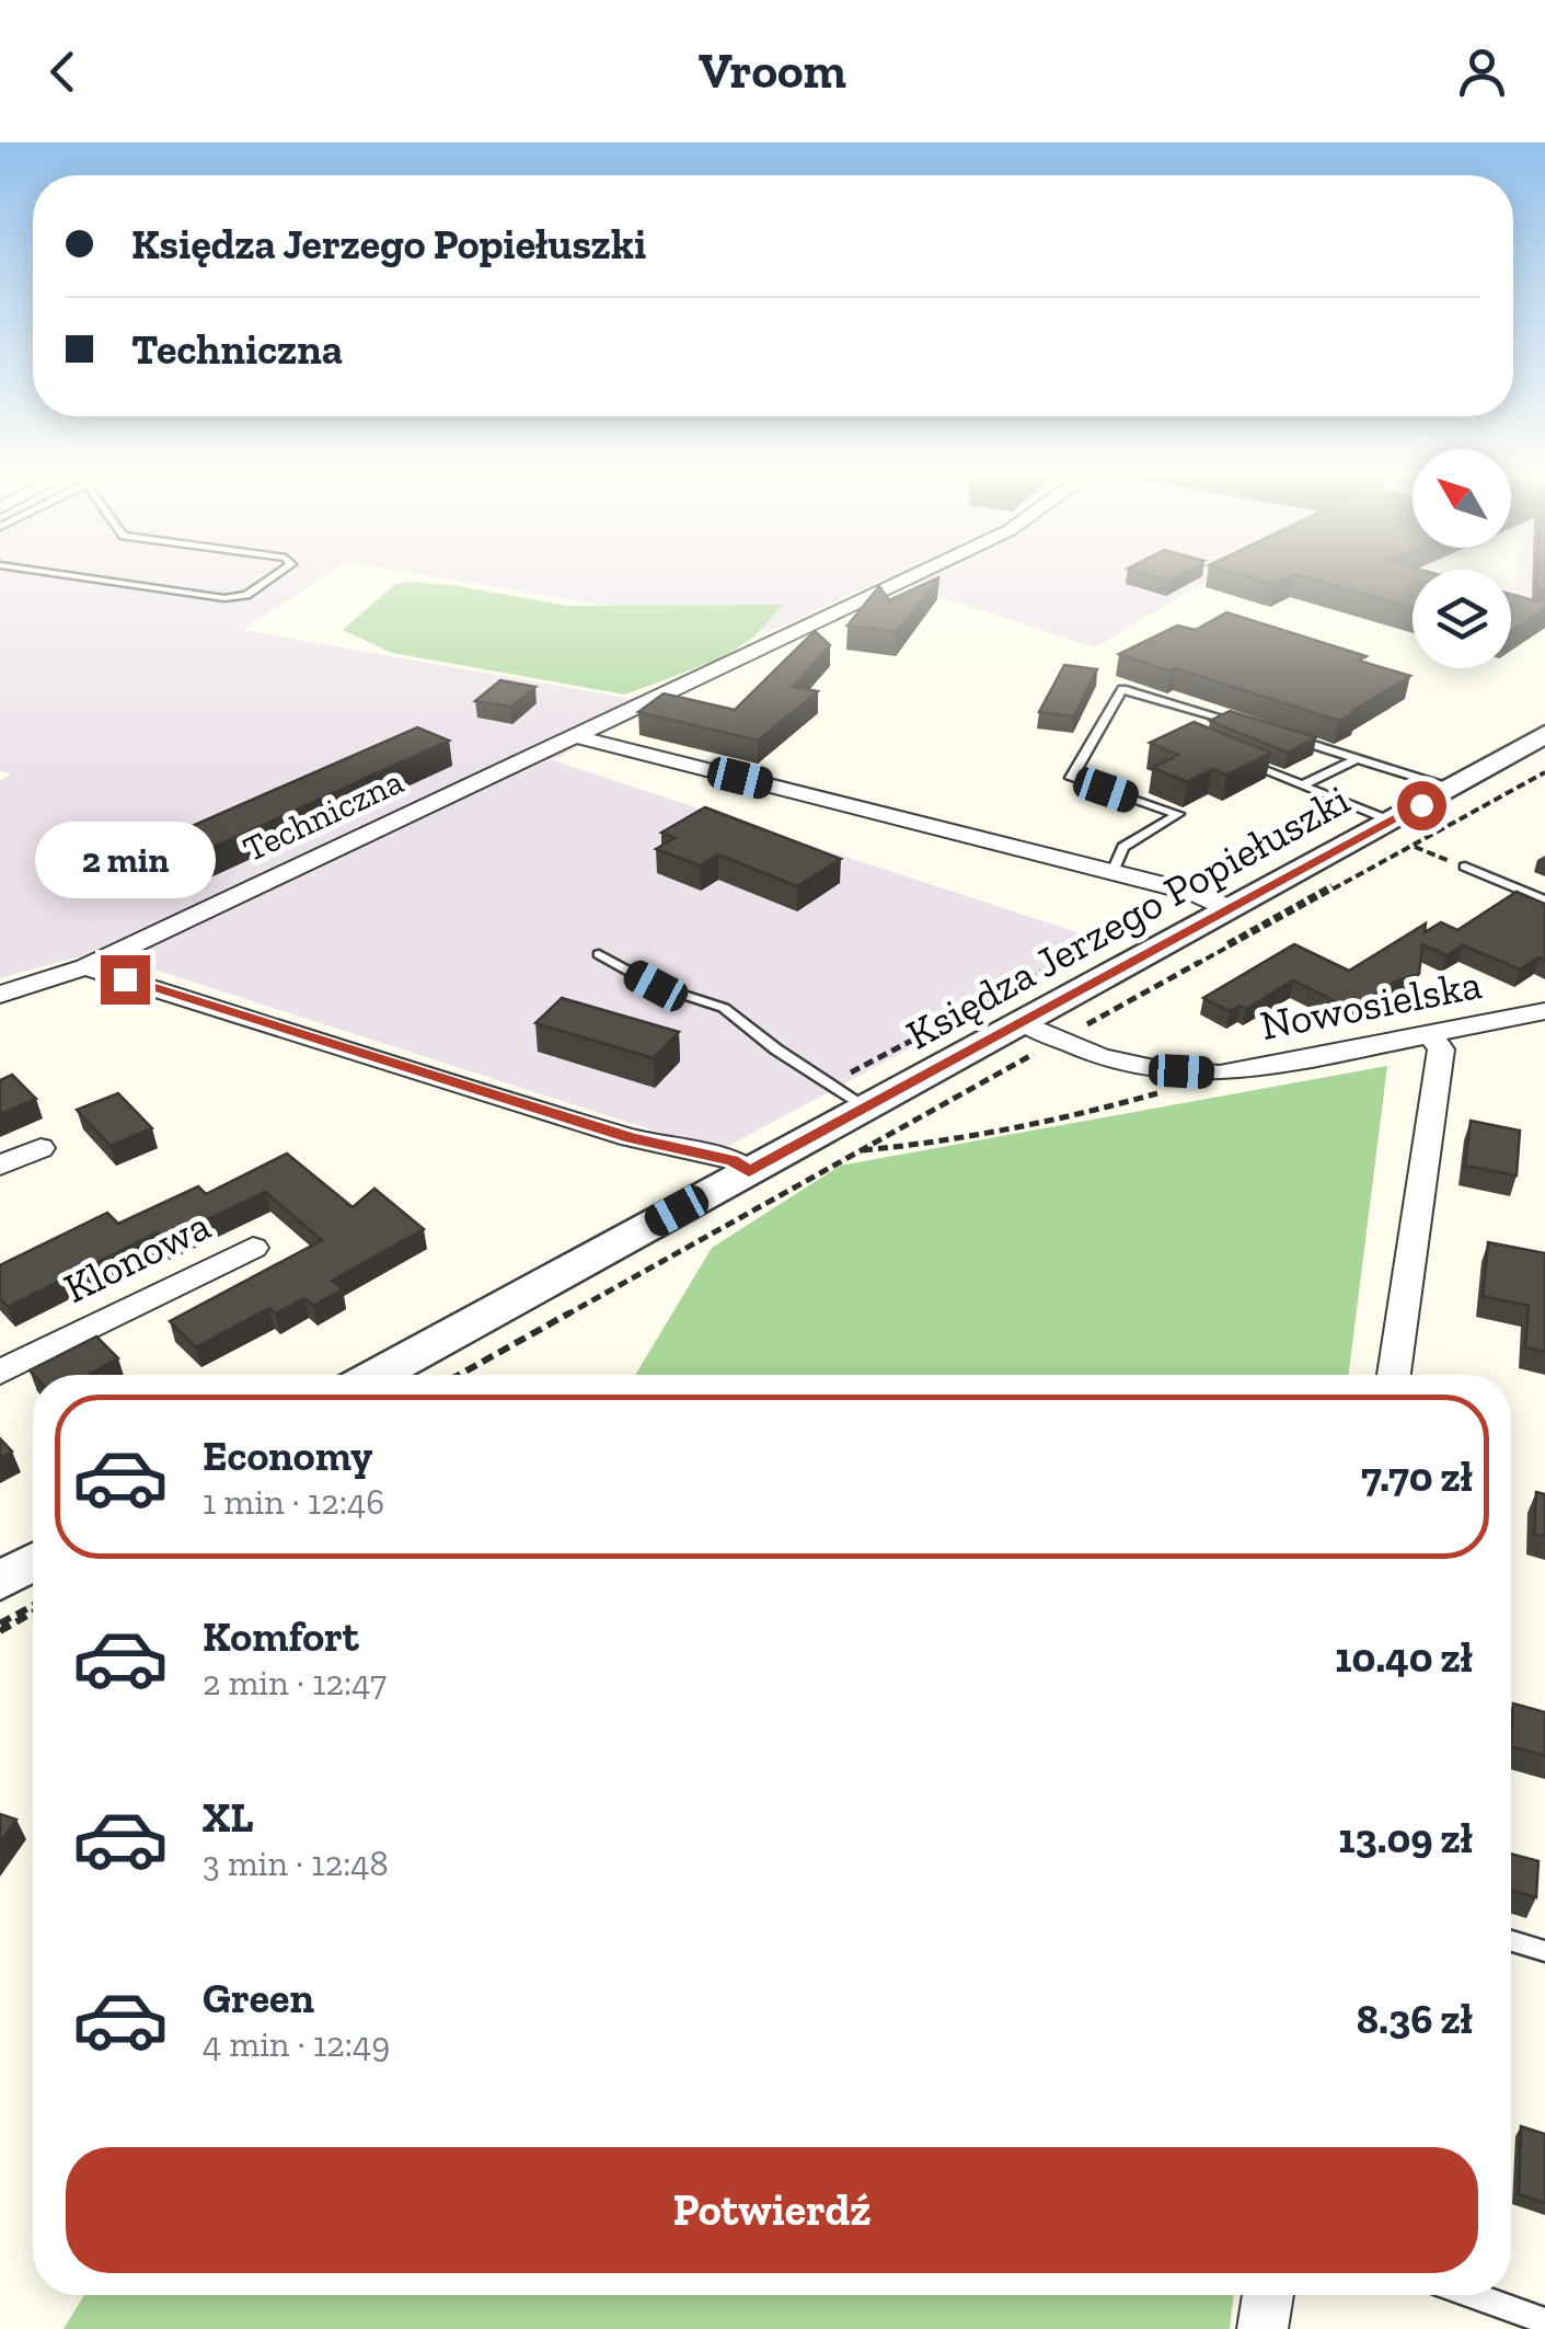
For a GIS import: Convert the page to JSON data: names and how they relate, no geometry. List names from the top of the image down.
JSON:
{
  "streets": {
    "street": [
      "Techniczna",
      "Księdza Jerzego Popiełuszki",
      "Nowosielska",
      "Klonowa"
    ]
  },
  "crossings": [
    ["Księdza Jerzego Popiełuszki", "Nowosielska"]
  ],
  "north": "top left",
  "page": {
    "header": "Vroom",
    "banner": ["Księdza Jerzego Popiełuszki", "Techniczna"],
    "bubble": "2 min",
    "list": [
      {
        "name": "Economy",
        "note": "1 min · 12:46",
        "value": "7.70 zł"
      },
      {
        "name": "Komfort",
        "note": "2 min · 12:47",
        "value": "10.40 zł"
      },
      {
        "name": "XL",
        "note": "3 min · 12:48",
        "value": "13.09 zł"
      },
      {
        "name": "Green",
        "note": "4 min · 12:49",
        "value": "8.36 zł"
      }
    ],
    "buttons": "Potwierdź"
  }
}
